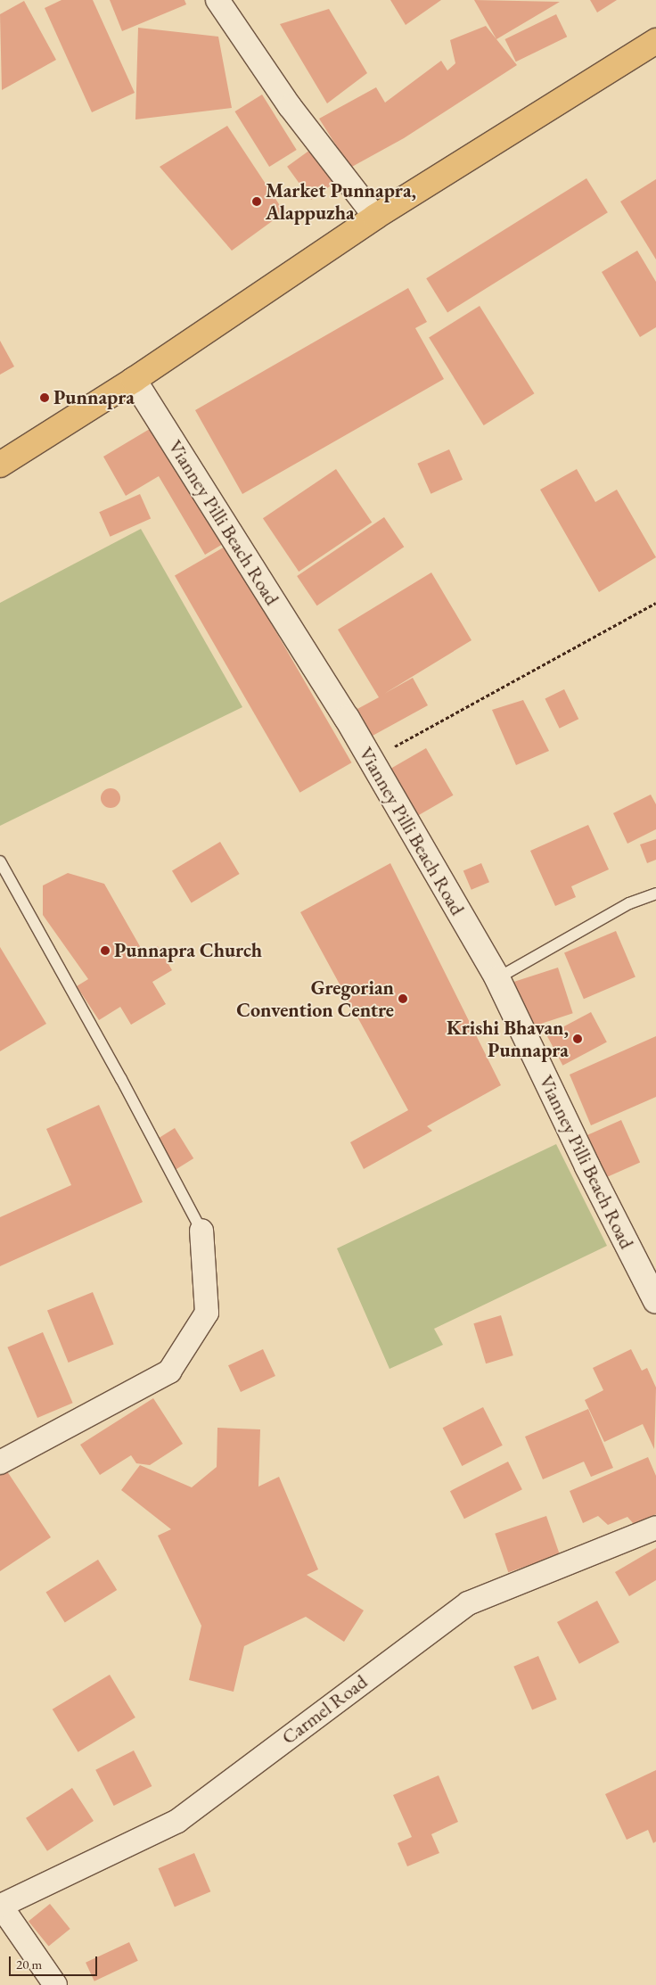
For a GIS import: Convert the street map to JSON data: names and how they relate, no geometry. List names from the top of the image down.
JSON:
{
  "streets": {
    "street": ["Vianney Pilli Beach Road", "Carmel Road"]
  },
  "places": [
    "Market Punnapra, Alappuzha",
    "Punnapra",
    "Punnapra Church",
    "Gregorian Convention Centre",
    "Krishi Bhavan, Punnapra"
  ],
  "scale_bar": "20 m"
}
